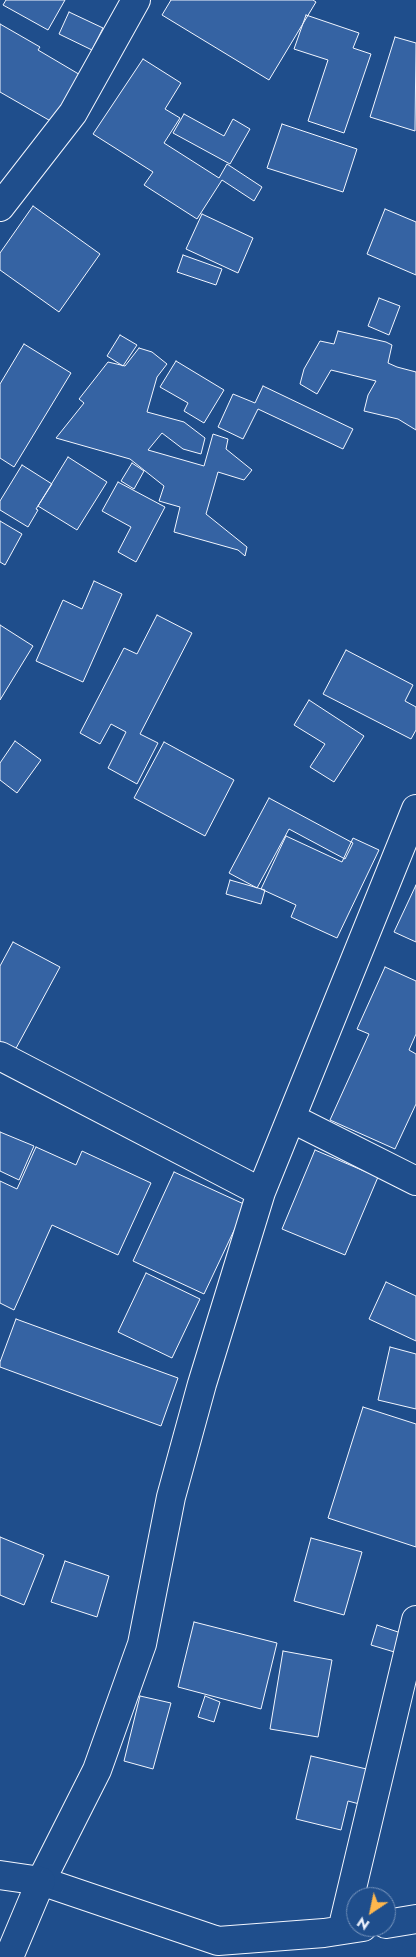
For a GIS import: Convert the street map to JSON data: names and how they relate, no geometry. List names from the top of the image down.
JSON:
{
  "north": "bottom left"
}
